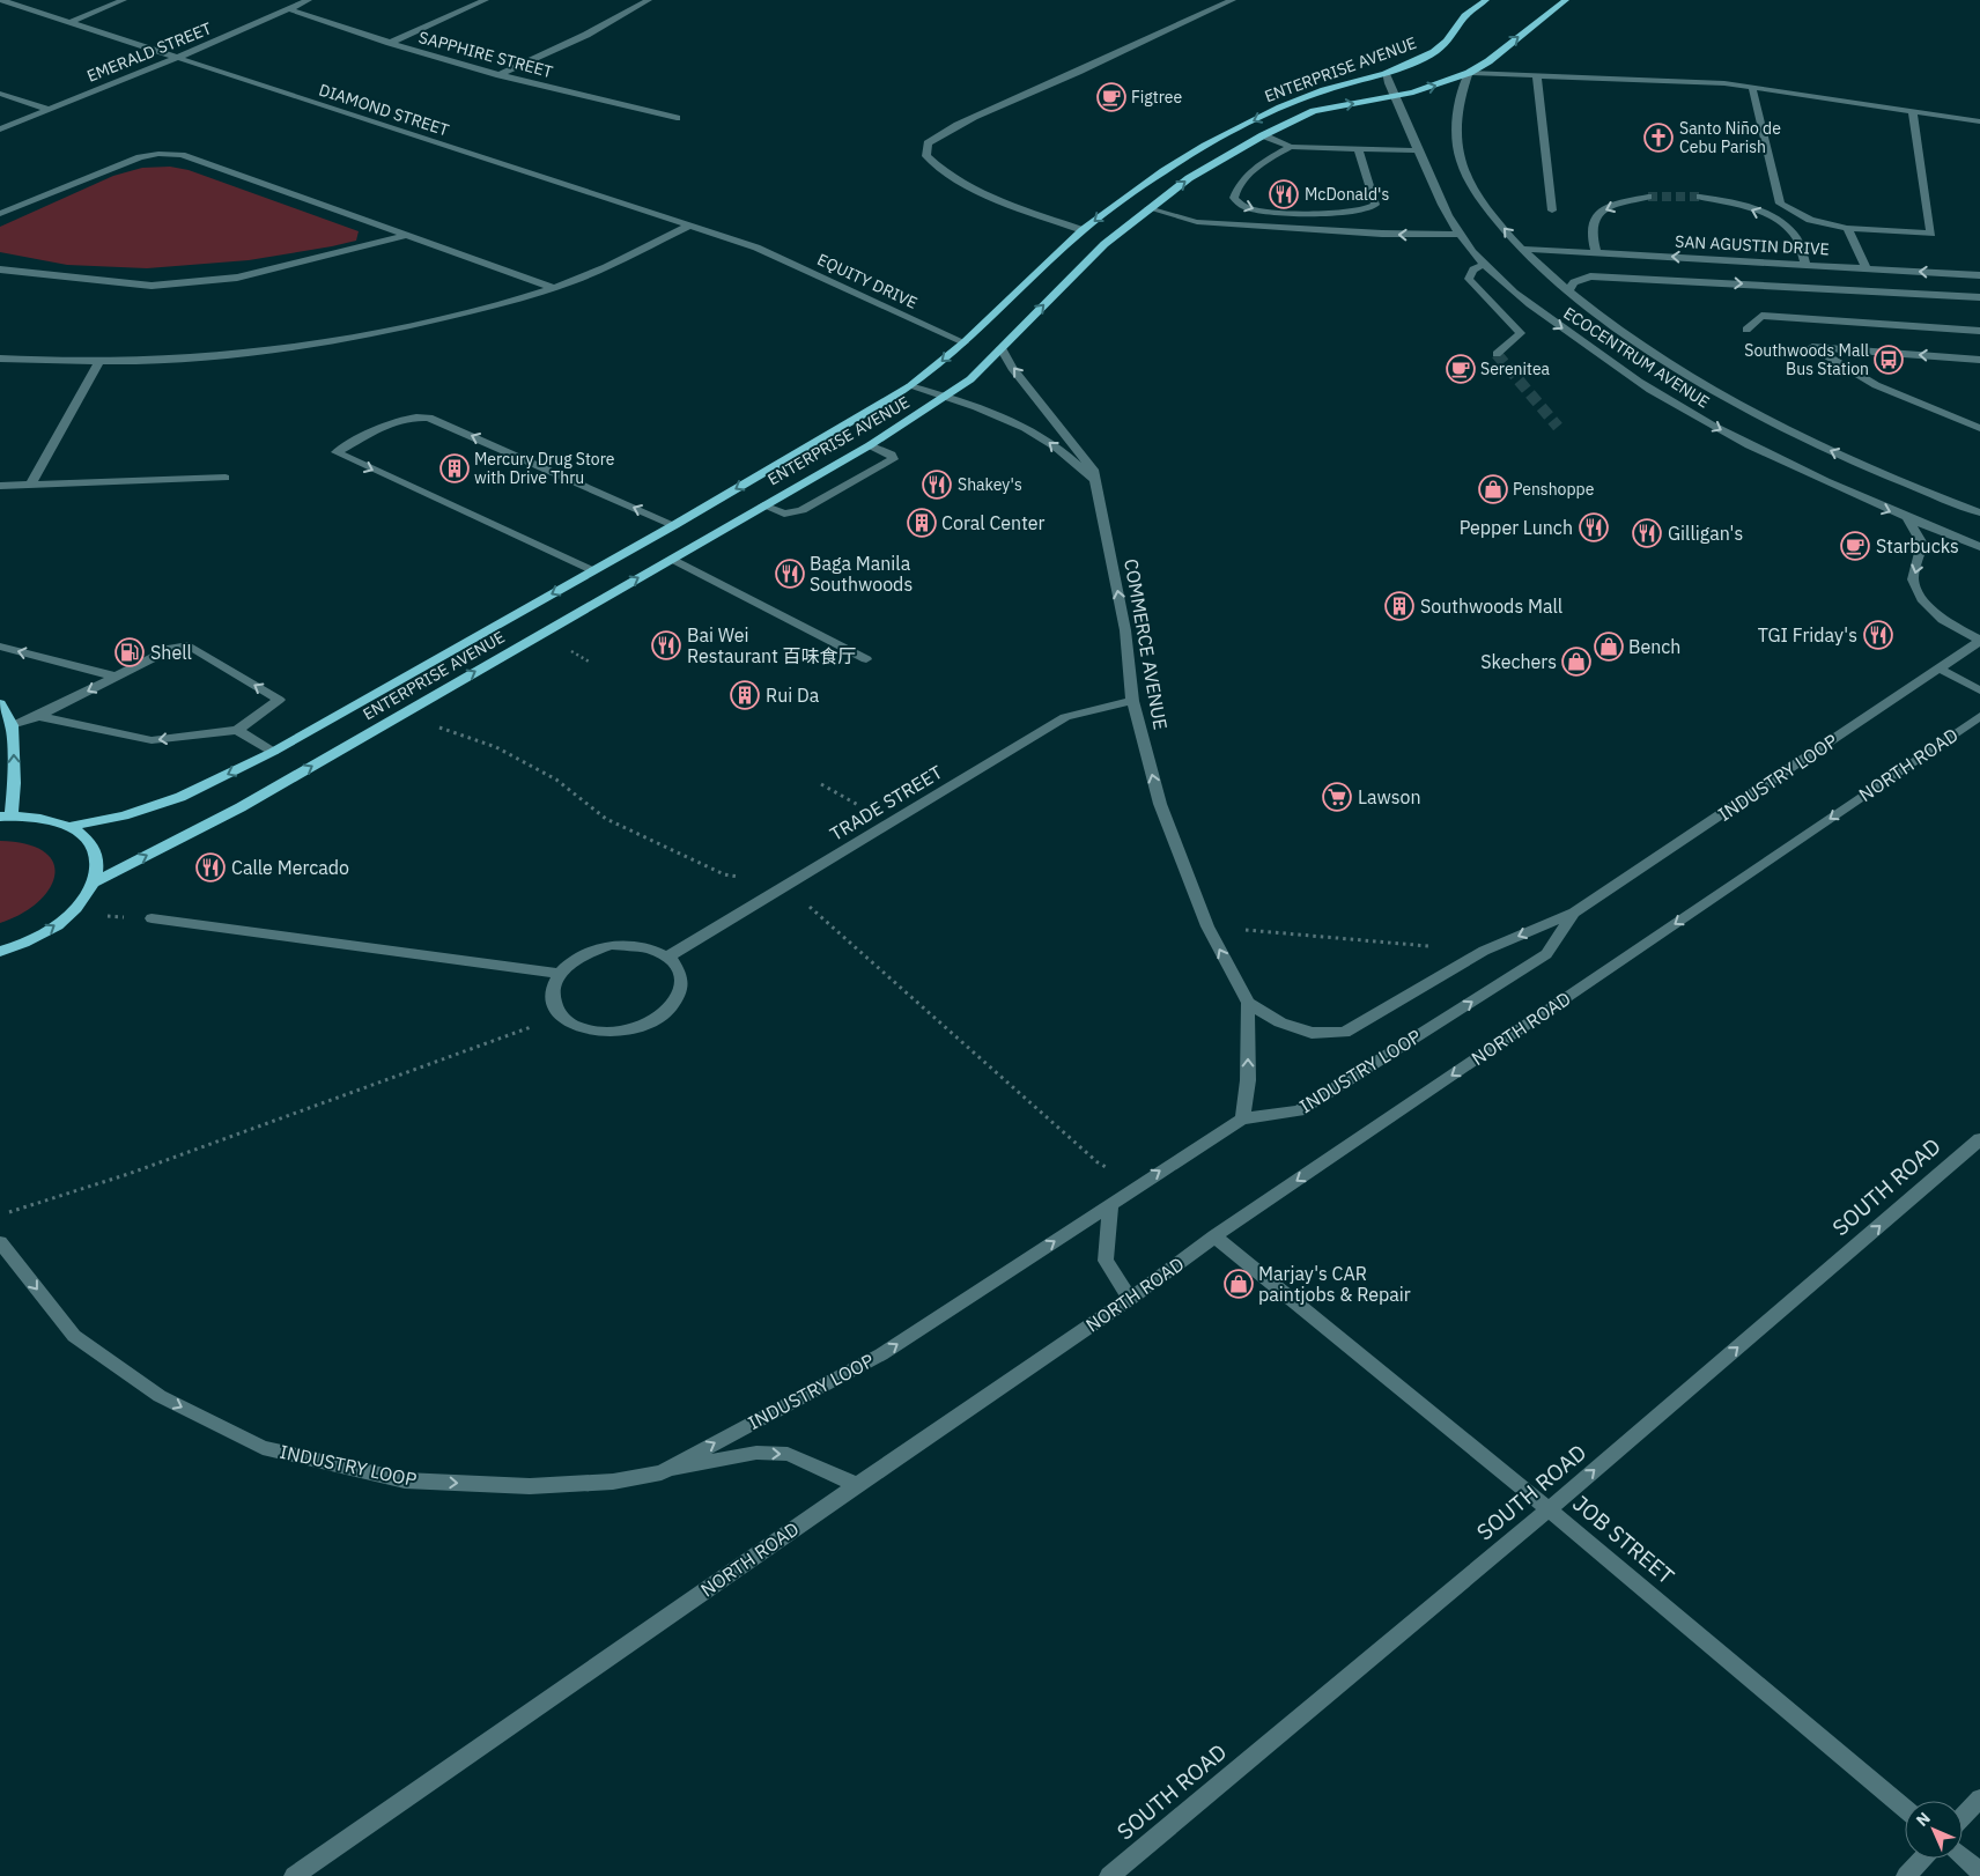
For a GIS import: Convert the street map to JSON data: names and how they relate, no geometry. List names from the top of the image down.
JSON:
{
  "streets": {
    "main road": ["ENTERPRISE AVENUE"],
    "street": [
      "EMERALD STREET",
      "SAPPHIRE STREET",
      "DIAMOND STREET",
      "SAN AGUSTIN DRIVE",
      "EQUITY DRIVE",
      "ECOCENTRUM AVENUE",
      "COMMERCE AVENUE",
      "NORTH ROAD",
      "INDUSTRY LOOP",
      "TRADE STREET",
      "SOUTH ROAD",
      "JOB STREET"
    ]
  },
  "crossings": [
    ["EMERALD STREET", "SAPPHIRE STREET"],
    ["EMERALD STREET", "DIAMOND STREET"],
    ["ENTERPRISE AVENUE", "EQUITY DRIVE"],
    ["ENTERPRISE AVENUE", "ECOCENTRUM AVENUE"],
    ["ENTERPRISE AVENUE", "COMMERCE AVENUE"],
    ["DIAMOND STREET", "EQUITY DRIVE"],
    ["SAN AGUSTIN DRIVE", "ECOCENTRUM AVENUE"],
    ["COMMERCE AVENUE", "INDUSTRY LOOP"],
    ["COMMERCE AVENUE", "TRADE STREET"],
    ["NORTH ROAD", "JOB STREET"],
    ["SOUTH ROAD", "JOB STREET"]
  ],
  "one_way": ["COMMERCE AVENUE", "NORTH ROAD", "SOUTH ROAD"],
  "places": {
    "cafe": ["Figtree", "Serenitea", "Starbucks"],
    "church": ["Santo Niño de Cebu Parish"],
    "restaurant": [
      "McDonald's",
      "Shakey's",
      "Pepper Lunch",
      "Gilligan's",
      "Baga Manila Southwoods",
      "TGI Friday's",
      "Bai Wei Restaurant 百味食厅",
      "Calle Mercado"
    ],
    "bus stop": ["Southwoods Mall Bus Station"],
    "building": [
      "Mercury Drug Store with Drive Thru",
      "Coral Center",
      "Southwoods Mall",
      "Rui Da"
    ],
    "shop": [
      "Penshoppe",
      "Bench",
      "Skechers",
      "Marjay's CAR paintjobs & Repair"
    ],
    "fuel station": ["Shell"],
    "supermarket": ["Lawson"]
  },
  "north": "top left"
}
